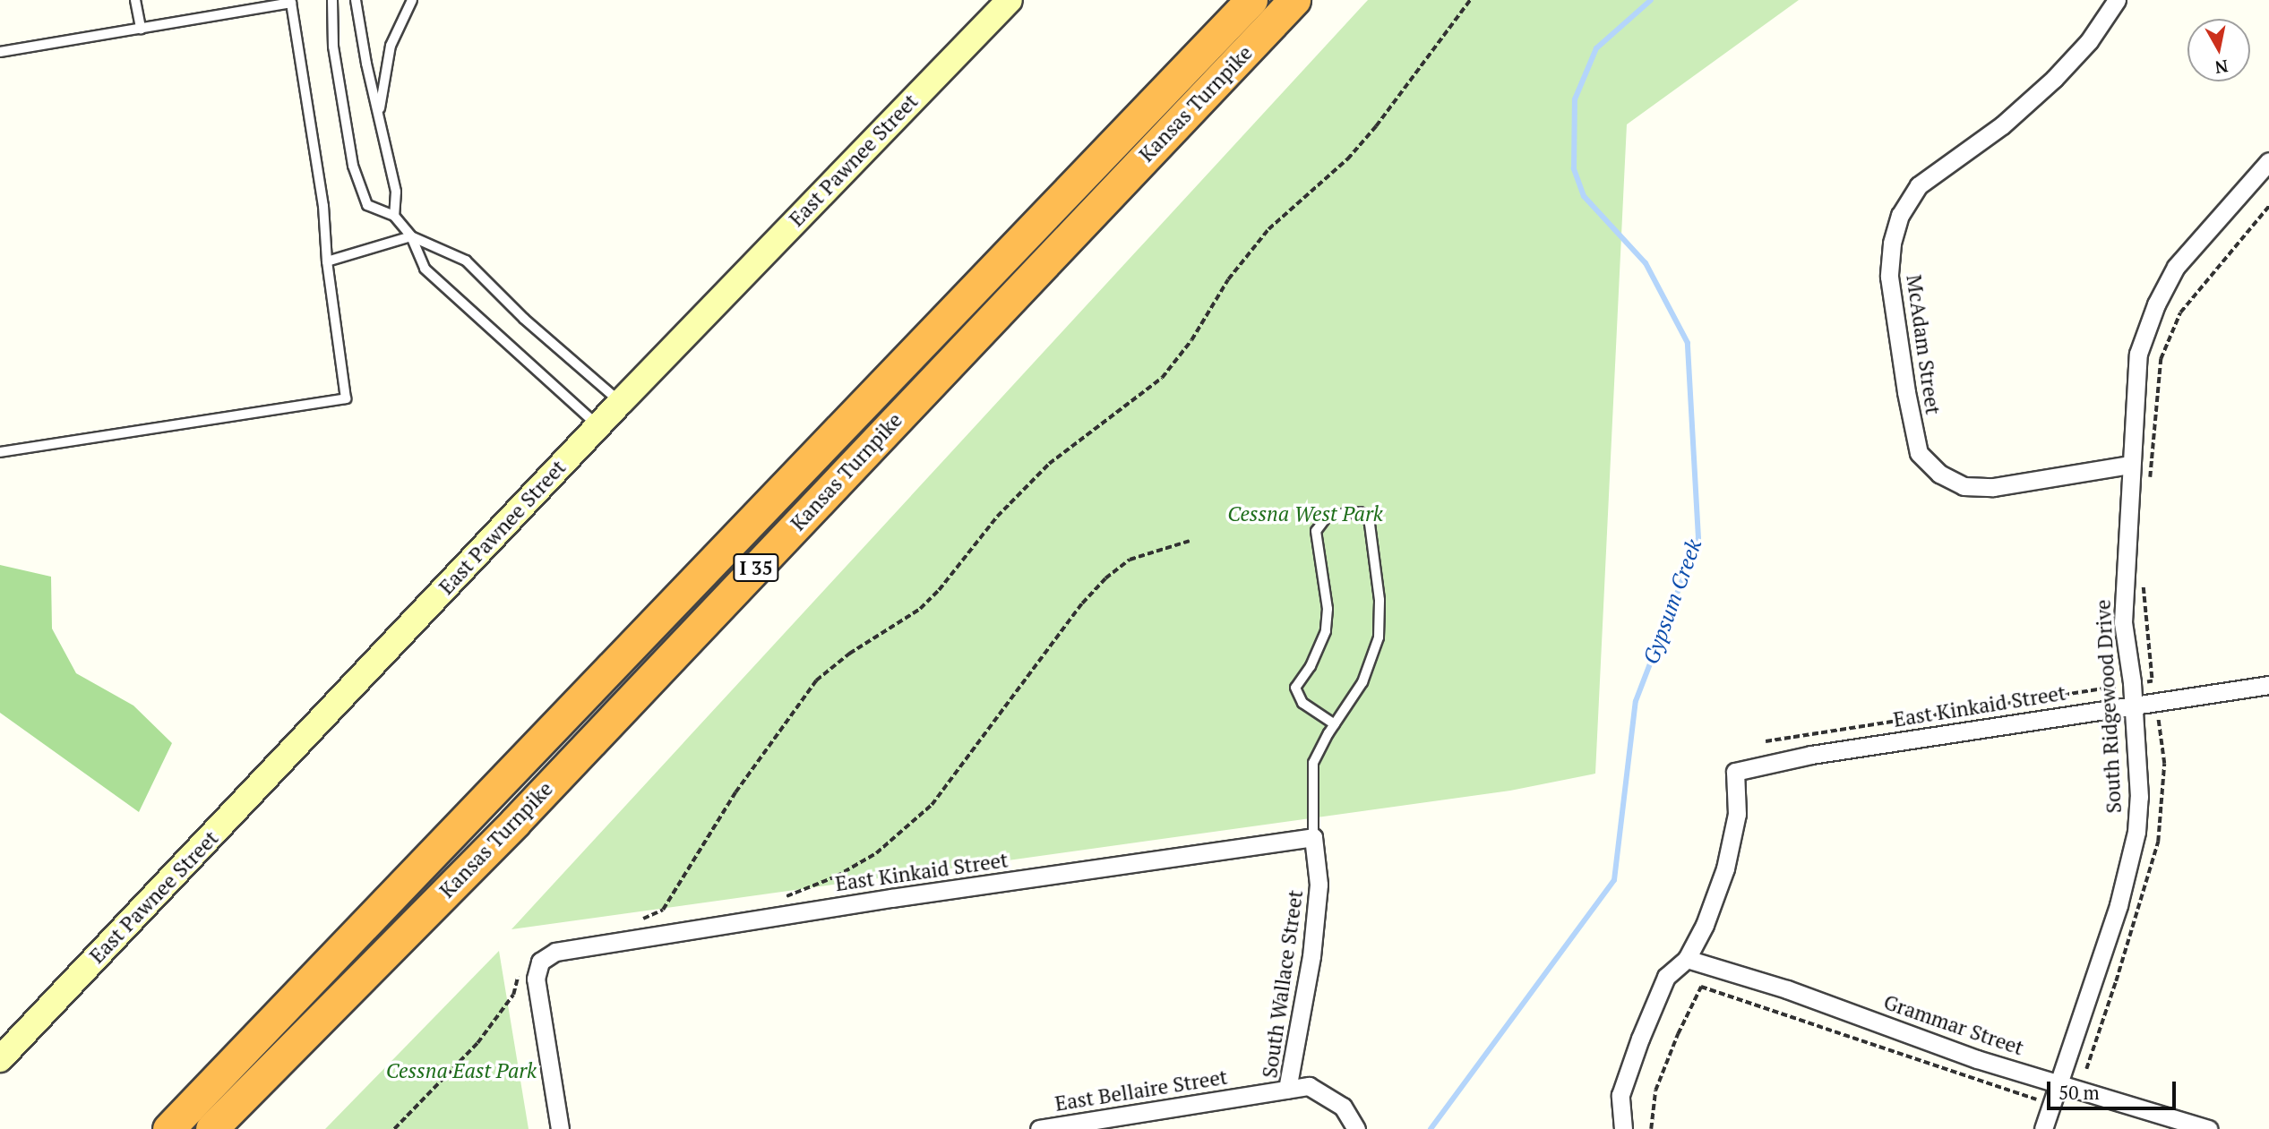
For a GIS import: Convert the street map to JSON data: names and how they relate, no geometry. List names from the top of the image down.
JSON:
{
  "streets": {
    "highway": ["Kansas Turnpike", "I 35"],
    "main road": ["East Pawnee Street"],
    "street": [
      "McAdam Street",
      "East Kinkaid Street",
      "South Ridgewood Drive",
      "South Wallace Street",
      "Grammar Street",
      "East Bellaire Street"
    ]
  },
  "crossings": [
    ["McAdam Street", "South Ridgewood Drive"],
    ["East Kinkaid Street", "South Ridgewood Drive"],
    ["East Kinkaid Street", "South Wallace Street"],
    ["East Kinkaid Street", "Grammar Street"],
    ["South Ridgewood Drive", "Grammar Street"],
    ["South Wallace Street", "East Bellaire Street"]
  ],
  "water": ["Gypsum Creek"],
  "parks": ["Cessna West Park", "Cessna East Park"],
  "scale_bar": "50 m",
  "north": "bottom"
}
